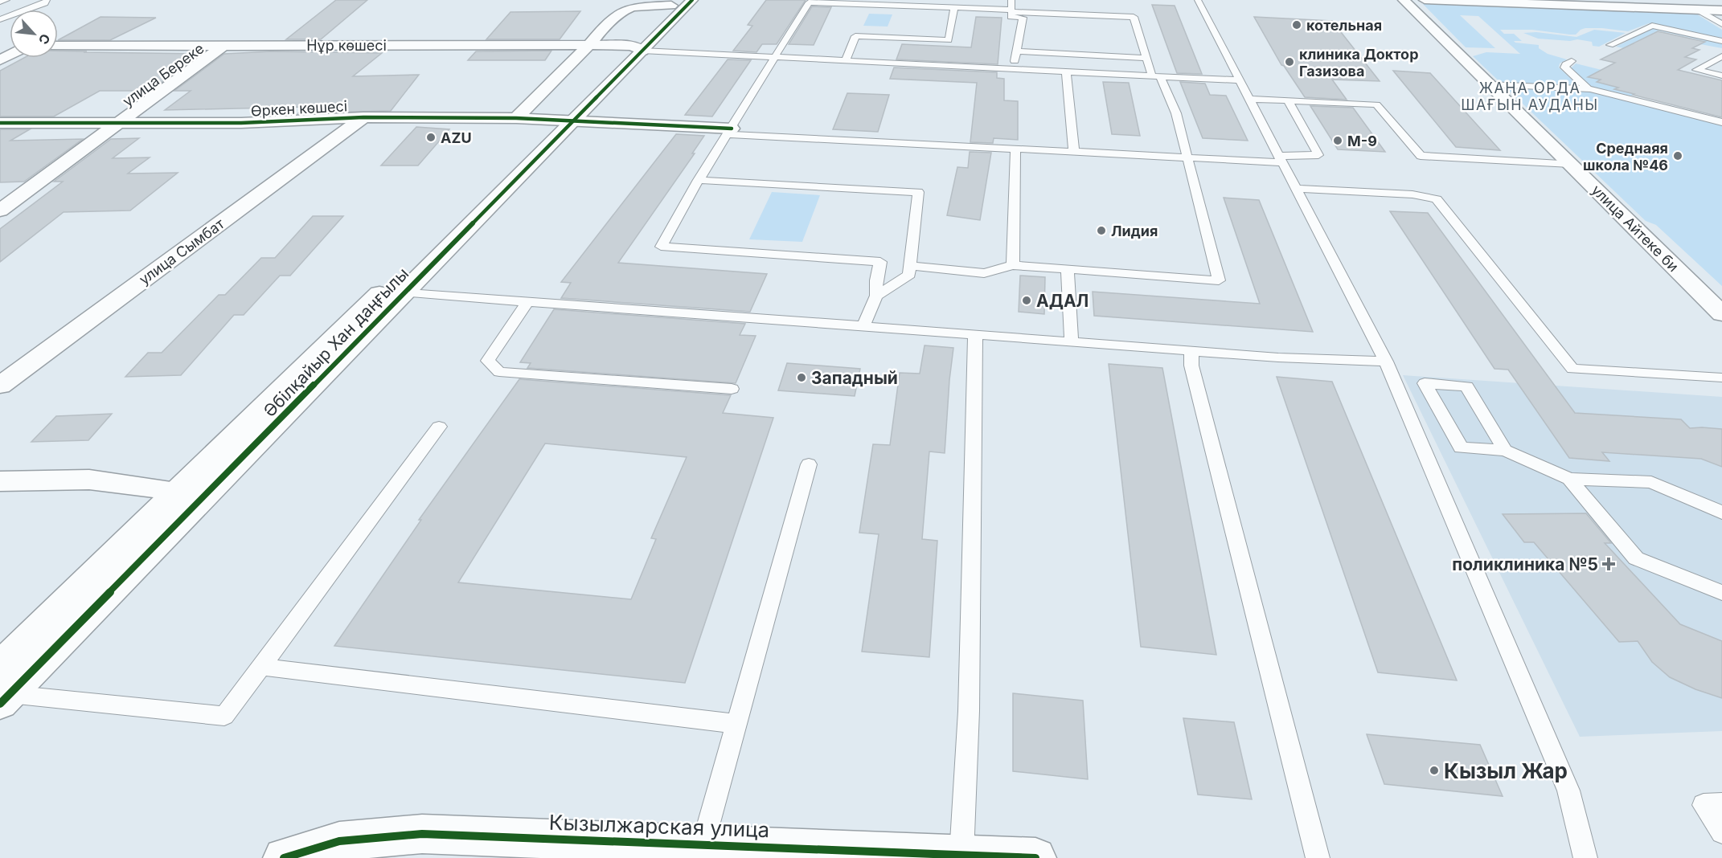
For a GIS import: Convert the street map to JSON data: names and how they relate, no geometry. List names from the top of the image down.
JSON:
{
  "streets": {
    "street": [
      "Нұр көшесі",
      "улица Береке",
      "Өркен көшесі",
      "улица Айтеке би",
      "улица Сымбат",
      "Әбілқайыр Хан даңғылы",
      "Кызылжарская улица"
    ]
  },
  "crossings": [
    ["Нұр көшесі", "улица Береке"],
    ["Нұр көшесі", "Әбілқайыр Хан даңғылы"],
    ["улица Береке", "Өркен көшесі"],
    ["Өркен көшесі", "улица Сымбат"],
    ["Өркен көшесі", "Әбілқайыр Хан даңғылы"]
  ],
  "districts": ["ЖАҢА ОРДА ШАҒЫН АУДАНЫ"],
  "places": {
    "other": [
      "котельная",
      "клиника Доктор Газизова",
      "AZU",
      "M-9",
      "Среднаяя школа №46",
      "Лидия",
      "АДАЛ",
      "Западный",
      "Кызыл Жар"
    ],
    "health": ["поликлиника №5"]
  },
  "north": "bottom right"
}
